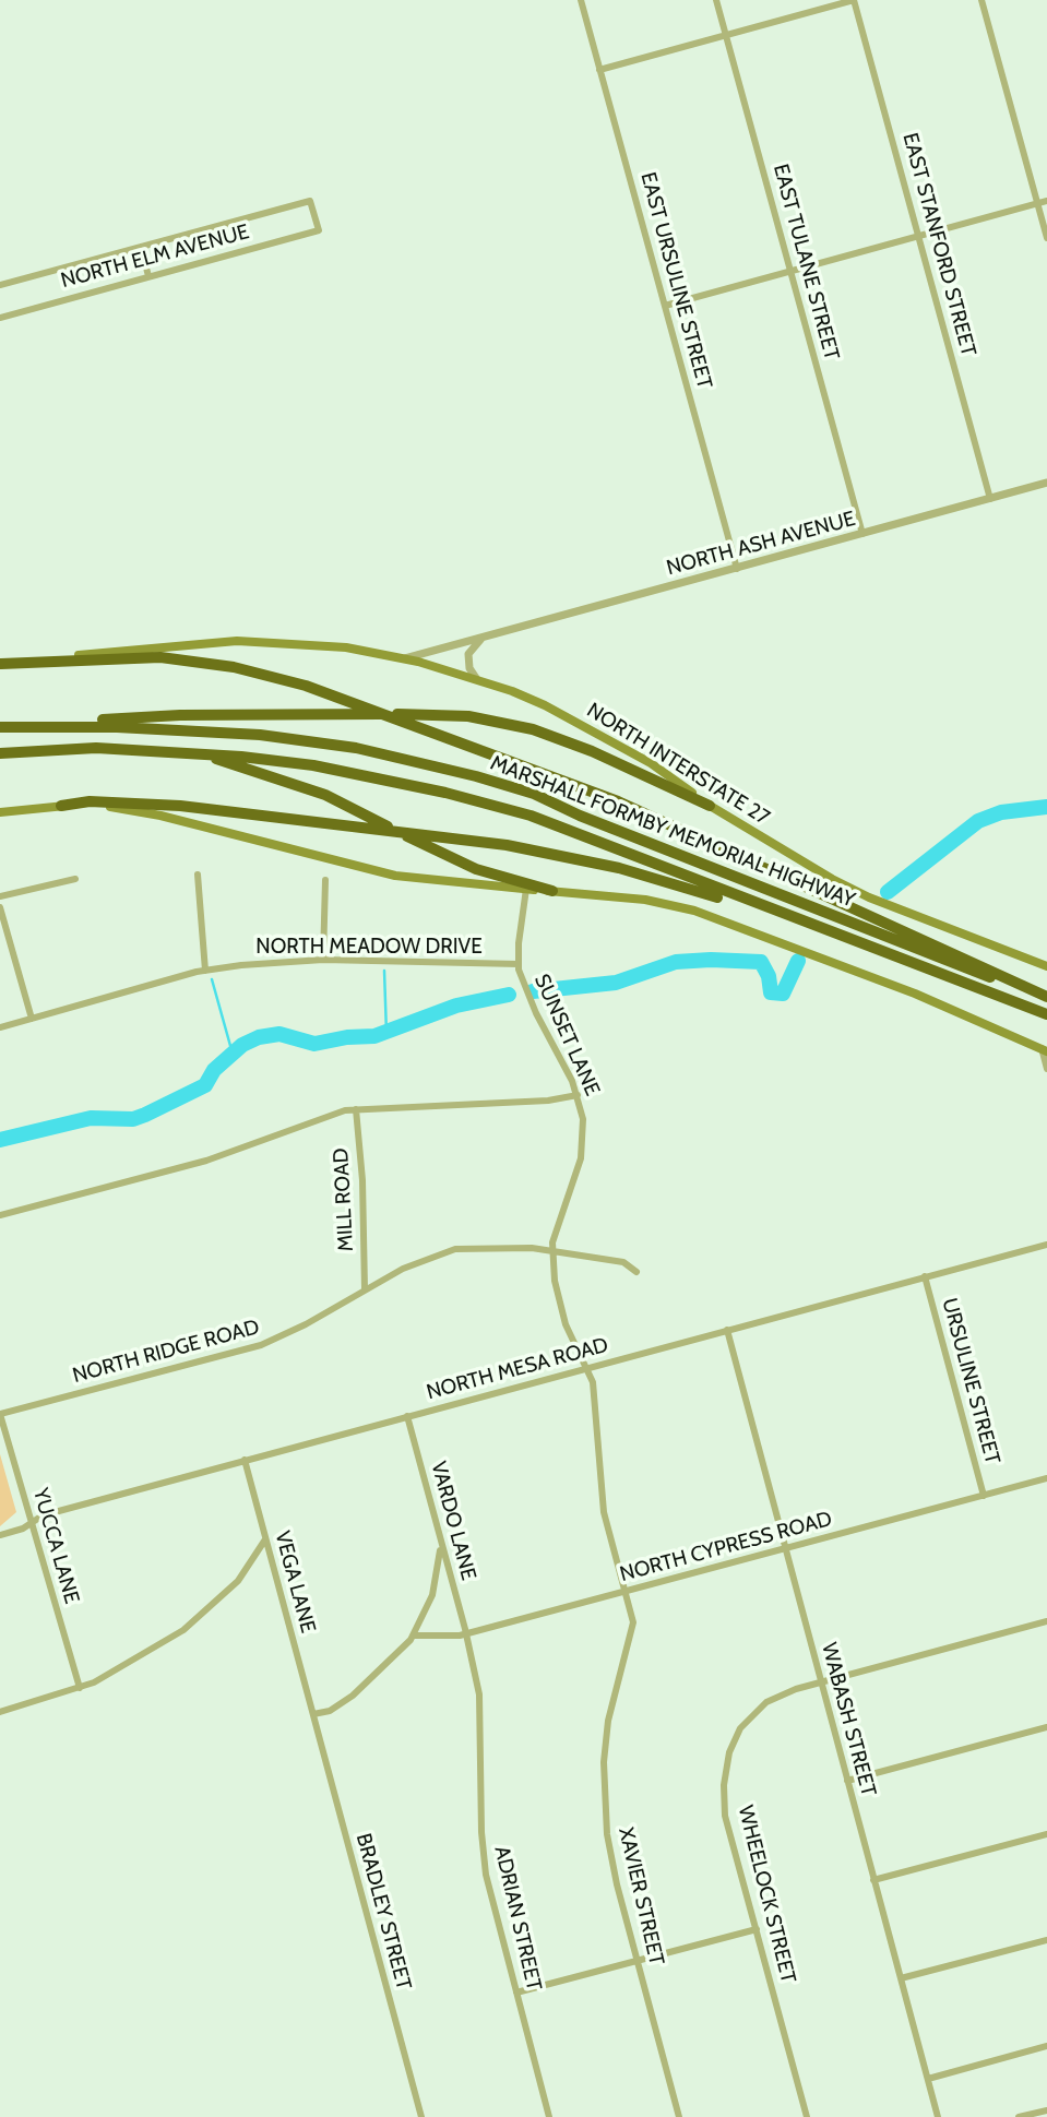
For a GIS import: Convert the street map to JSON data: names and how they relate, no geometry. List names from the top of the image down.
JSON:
{
  "streets": {
    "highway": ["MARSHALL FORMBY MEMORIAL HIGHWAY"],
    "main road": ["NORTH INTERSTATE 27"],
    "street": [
      "EAST STANFORD STREET",
      "NORTH ELM AVENUE",
      "EAST TULANE STREET",
      "EAST URSULINE STREET",
      "NORTH ASH AVENUE",
      "NORTH MEADOW DRIVE",
      "SUNSET LANE",
      "MILL ROAD",
      "NORTH RIDGE ROAD",
      "NORTH MESA ROAD",
      "URSULINE STREET",
      "VARDO LANE",
      "YUCCA LANE",
      "NORTH CYPRESS ROAD",
      "VEGA LANE",
      "WABASH STREET",
      "WHEELOCK STREET",
      "XAVIER STREET",
      "BRADLEY STREET",
      "ADRIAN STREET"
    ]
  },
  "crossings": [
    ["EAST STANFORD STREET", "NORTH ASH AVENUE"],
    ["EAST TULANE STREET", "NORTH ASH AVENUE"],
    ["EAST URSULINE STREET", "NORTH ASH AVENUE"],
    ["NORTH ASH AVENUE", "NORTH INTERSTATE 27"],
    ["NORTH MEADOW DRIVE", "SUNSET LANE"],
    ["SUNSET LANE", "NORTH RIDGE ROAD"],
    ["SUNSET LANE", "NORTH MESA ROAD"],
    ["SUNSET LANE", "NORTH CYPRESS ROAD"],
    ["SUNSET LANE", "XAVIER STREET"],
    ["MILL ROAD", "NORTH RIDGE ROAD"],
    ["NORTH RIDGE ROAD", "YUCCA LANE"],
    ["NORTH MESA ROAD", "URSULINE STREET"],
    ["NORTH MESA ROAD", "VARDO LANE"],
    ["NORTH MESA ROAD", "YUCCA LANE"],
    ["NORTH MESA ROAD", "VEGA LANE"],
    ["NORTH MESA ROAD", "WABASH STREET"],
    ["URSULINE STREET", "NORTH CYPRESS ROAD"],
    ["VARDO LANE", "NORTH CYPRESS ROAD"],
    ["VARDO LANE", "ADRIAN STREET"],
    ["NORTH CYPRESS ROAD", "WABASH STREET"],
    ["NORTH CYPRESS ROAD", "XAVIER STREET"],
    ["NORTH CYPRESS ROAD", "ADRIAN STREET"],
    ["VEGA LANE", "BRADLEY STREET"],
    ["WABASH STREET", "WHEELOCK STREET"]
  ]
}
